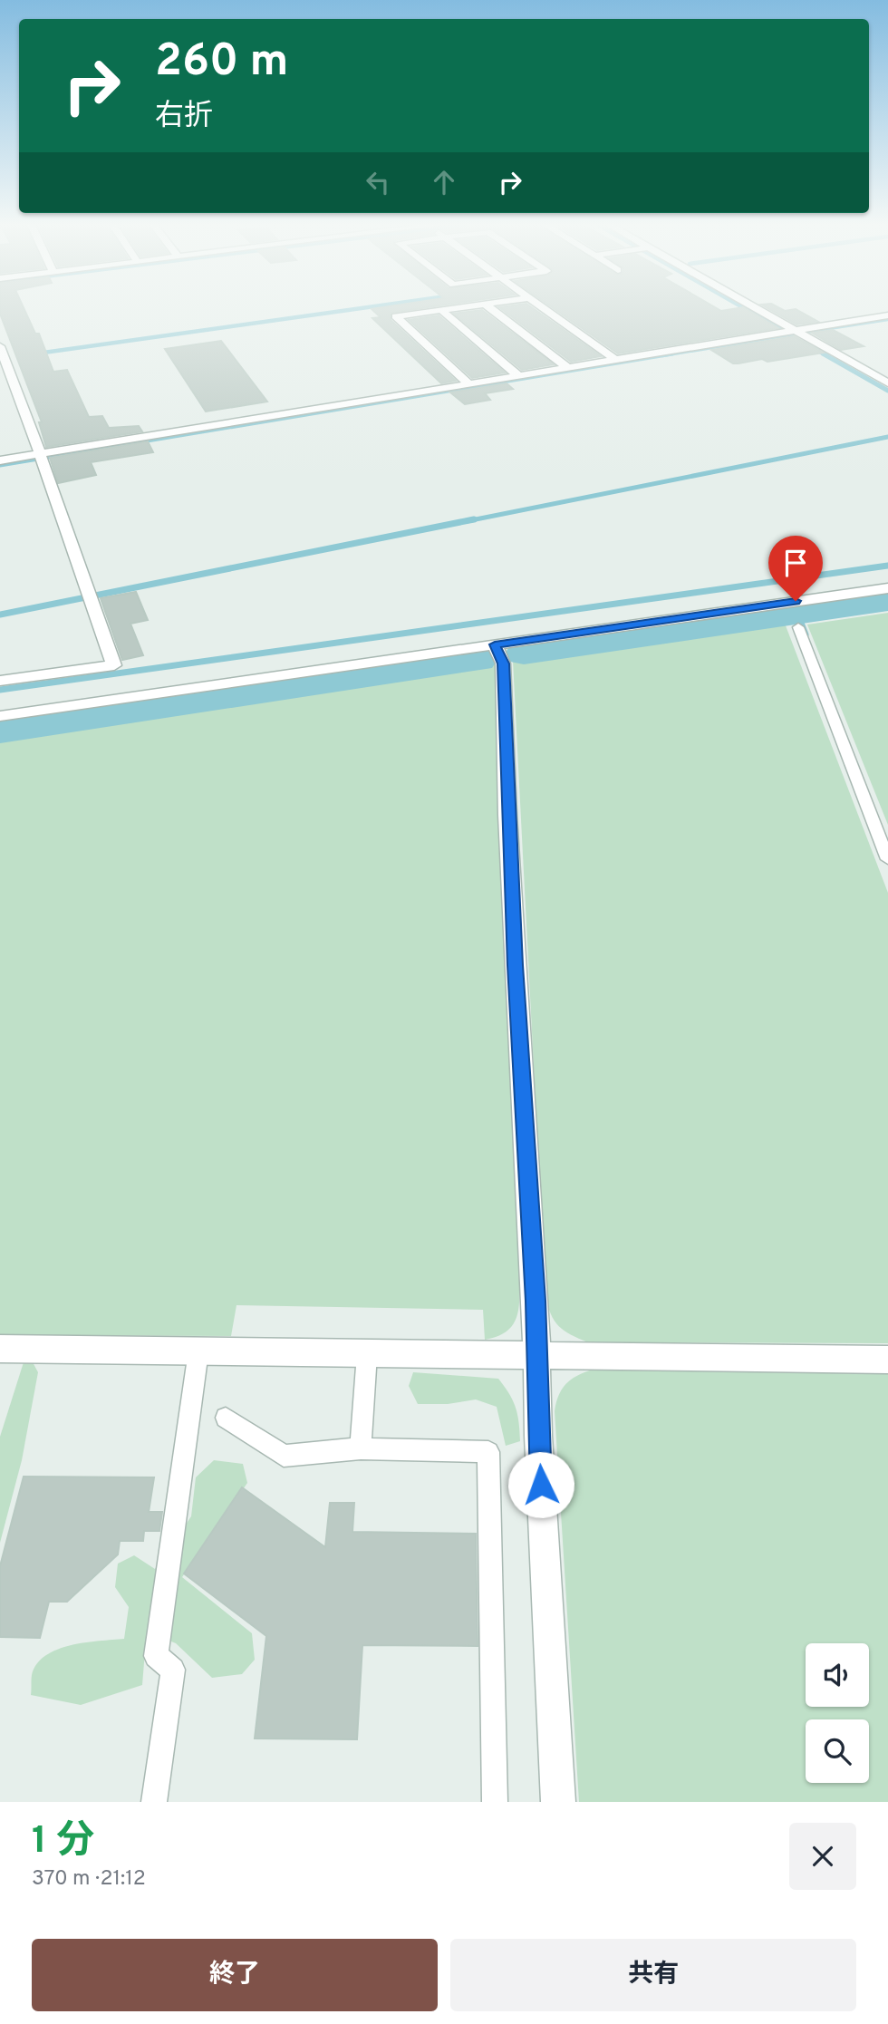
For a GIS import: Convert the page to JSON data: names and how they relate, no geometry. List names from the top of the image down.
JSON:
{
  "page": {
    "turn": ["260 m", "右折"],
    "heading": ["1 分", "370 m · 21:12"],
    "buttons": ["終了", "共有"]
  }
}
